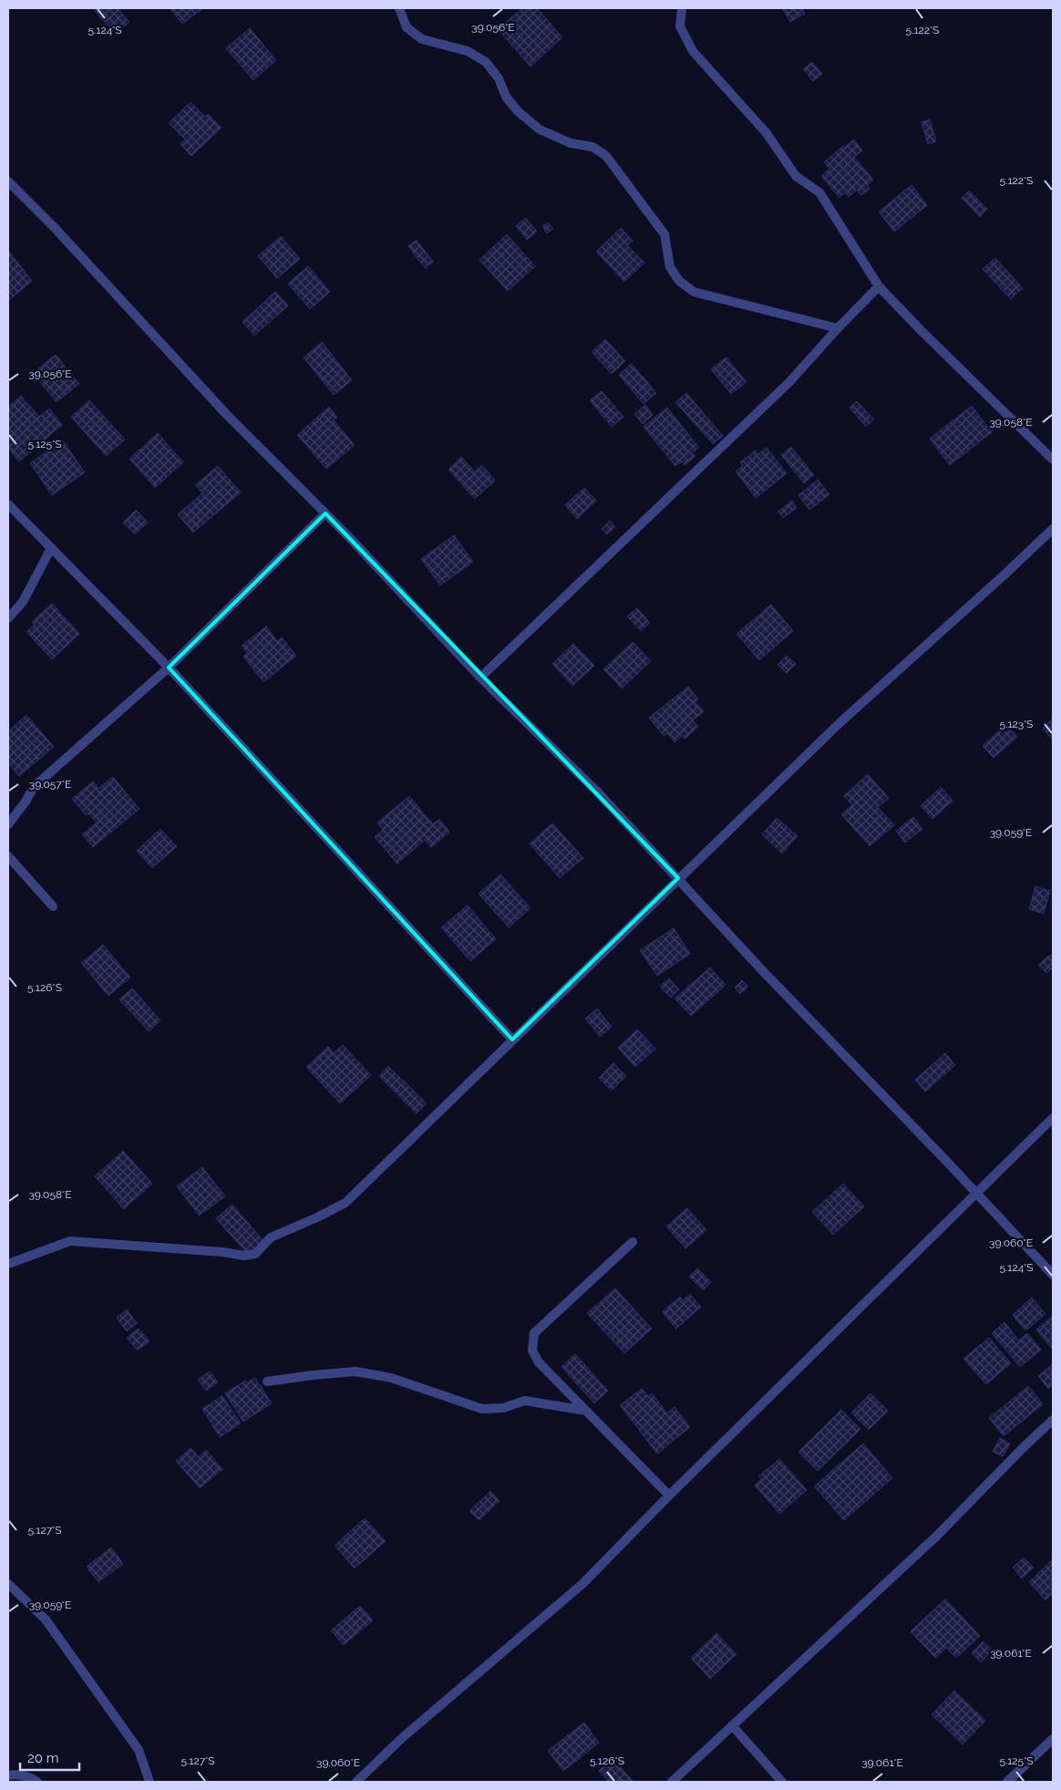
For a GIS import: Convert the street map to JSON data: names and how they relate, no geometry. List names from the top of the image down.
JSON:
{
  "scale_bar": "20 m",
  "coordinates": [
    "39.056°E",
    "5.124°S",
    "5.122°S",
    "39.058°E",
    "5.125°S",
    "5.123°S",
    "39.057°E",
    "39.059°E",
    "5.126°S",
    "39.060°E",
    "5.127°S",
    "39.061°E"
  ]
}
